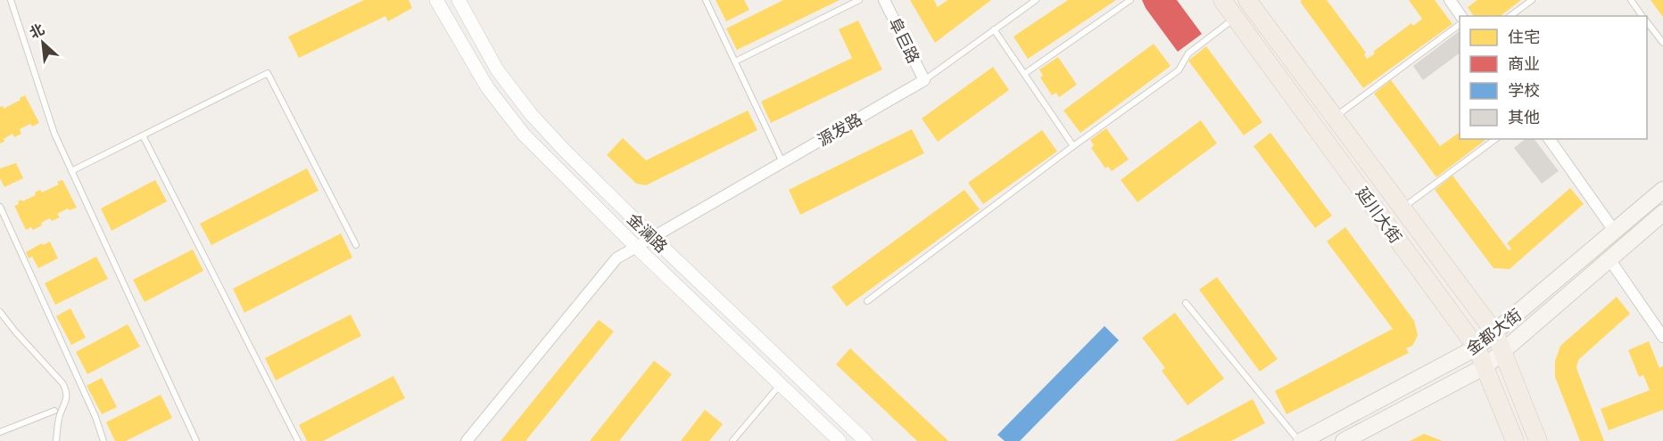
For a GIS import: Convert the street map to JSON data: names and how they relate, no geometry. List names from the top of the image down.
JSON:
{
  "streets": {
    "main road": ["延川大街", "金都大街"],
    "street": ["阜巨路", "源发路", "金澜路"]
  },
  "crossings": [
    ["阜巨路", "源发路"],
    ["源发路", "金澜路"],
    ["延川大街", "金都大街"]
  ],
  "legend": [
    "住宅",
    "商业",
    "学校",
    "其他"
  ],
  "north": "top left"
}
